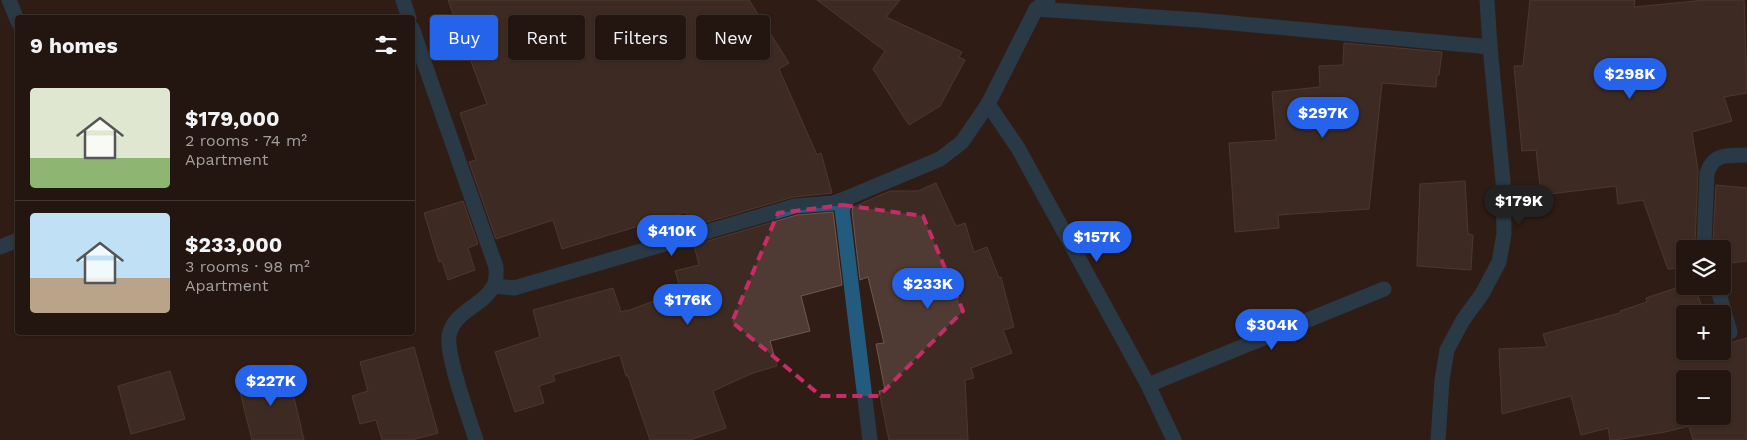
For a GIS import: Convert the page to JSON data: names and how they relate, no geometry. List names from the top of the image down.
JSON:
{
  "page": {
    "chip": [
      "Buy",
      "Rent",
      "Filters",
      "New"
    ],
    "heading": "9 homes",
    "price": [
      "$298K",
      "$297K",
      "$179K",
      "$410K",
      "$157K",
      "$233K",
      "$176K",
      "$304K",
      "$227K"
    ],
    "list": [
      {
        "name": "$179,000",
        "note": "2 rooms · 74 m² · Apartment"
      },
      {
        "name": "$233,000",
        "note": "3 rooms · 98 m² · Apartment"
      }
    ],
    "map_buttons": ["+", "−"]
  }
}
